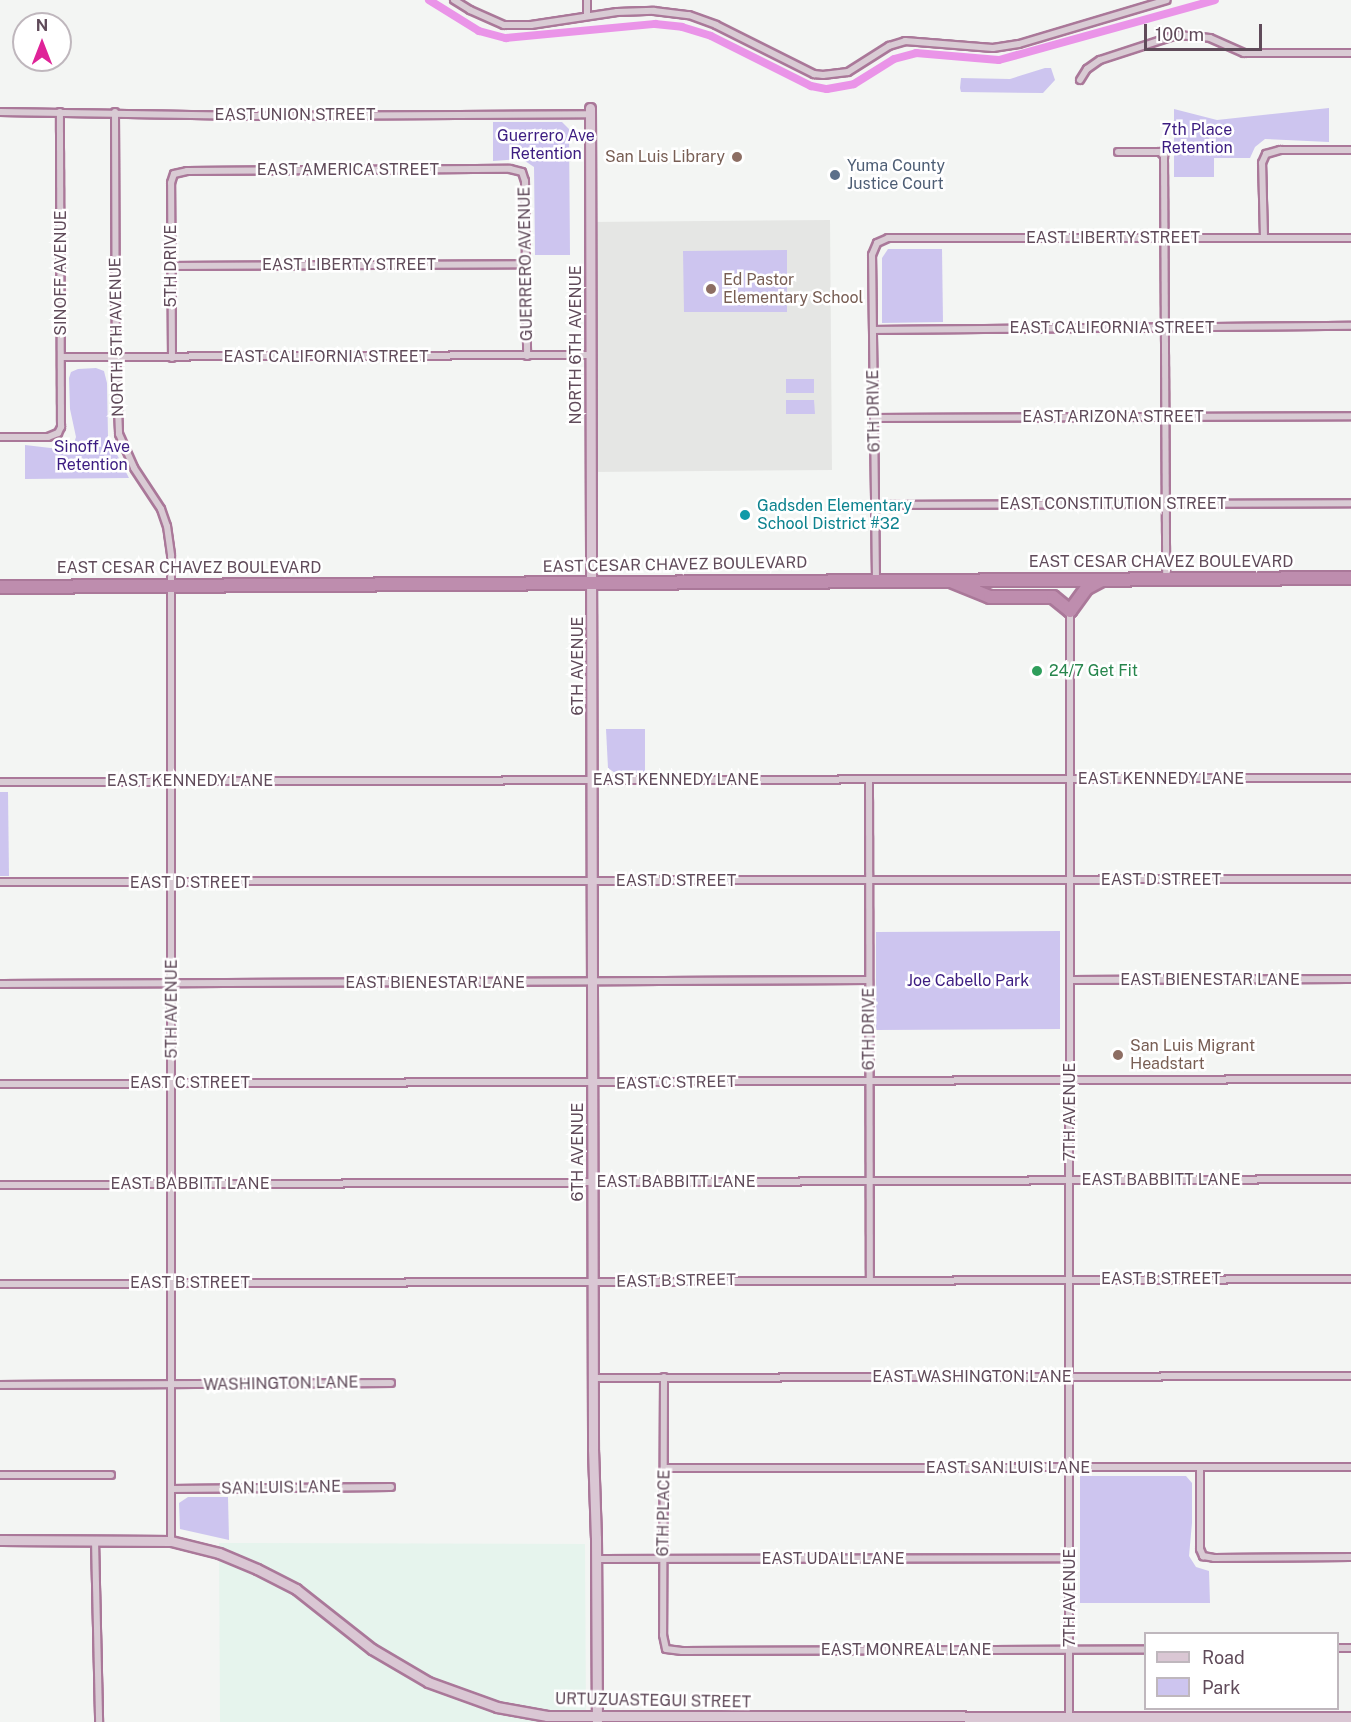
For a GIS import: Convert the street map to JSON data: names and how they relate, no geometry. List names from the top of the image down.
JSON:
{
  "streets": {
    "highway": ["EAST CESAR CHAVEZ BOULEVARD"],
    "street": [
      "EAST UNION STREET",
      "EAST AMERICA STREET",
      "EAST LIBERTY STREET",
      "GUERRERO AVENUE",
      "5TH DRIVE",
      "SINOFF AVENUE",
      "EAST CALIFORNIA STREET",
      "NORTH 5TH AVENUE",
      "NORTH 6TH AVENUE",
      "6TH DRIVE",
      "EAST ARIZONA STREET",
      "EAST CONSTITUTION STREET",
      "6TH AVENUE",
      "EAST KENNEDY LANE",
      "EAST D STREET",
      "EAST BIENESTAR LANE",
      "5TH AVENUE",
      "EAST C STREET",
      "7TH AVENUE",
      "EAST BABBITT LANE",
      "EAST B STREET",
      "EAST WASHINGTON LANE",
      "WASHINGTON LANE",
      "EAST SAN LUIS LANE",
      "SAN LUIS LANE",
      "6TH PLACE",
      "EAST UDALL LANE",
      "EAST MONREAL LANE",
      "URTUZUASTEGUI STREET"
    ]
  },
  "crossings": [
    ["EAST UNION STREET", "SINOFF AVENUE"],
    ["EAST UNION STREET", "NORTH 5TH AVENUE"],
    ["EAST UNION STREET", "NORTH 6TH AVENUE"],
    ["EAST AMERICA STREET", "GUERRERO AVENUE"],
    ["EAST AMERICA STREET", "5TH DRIVE"],
    ["EAST LIBERTY STREET", "GUERRERO AVENUE"],
    ["EAST LIBERTY STREET", "5TH DRIVE"],
    ["EAST LIBERTY STREET", "6TH DRIVE"],
    ["GUERRERO AVENUE", "EAST CALIFORNIA STREET"],
    ["5TH DRIVE", "EAST CALIFORNIA STREET"],
    ["SINOFF AVENUE", "EAST CALIFORNIA STREET"],
    ["EAST CALIFORNIA STREET", "NORTH 5TH AVENUE"],
    ["EAST CALIFORNIA STREET", "NORTH 6TH AVENUE"],
    ["EAST CALIFORNIA STREET", "6TH DRIVE"],
    ["NORTH 5TH AVENUE", "EAST CESAR CHAVEZ BOULEVARD"],
    ["NORTH 5TH AVENUE", "5TH AVENUE"],
    ["NORTH 6TH AVENUE", "EAST CESAR CHAVEZ BOULEVARD"],
    ["NORTH 6TH AVENUE", "6TH AVENUE"],
    ["6TH DRIVE", "EAST ARIZONA STREET"],
    ["6TH DRIVE", "EAST CONSTITUTION STREET"],
    ["6TH DRIVE", "EAST CESAR CHAVEZ BOULEVARD"],
    ["6TH DRIVE", "EAST KENNEDY LANE"],
    ["6TH DRIVE", "EAST D STREET"],
    ["6TH DRIVE", "EAST BIENESTAR LANE"],
    ["6TH DRIVE", "EAST C STREET"],
    ["6TH DRIVE", "EAST BABBITT LANE"],
    ["6TH DRIVE", "EAST B STREET"],
    ["EAST CESAR CHAVEZ BOULEVARD", "6TH AVENUE"],
    ["EAST CESAR CHAVEZ BOULEVARD", "5TH AVENUE"],
    ["6TH AVENUE", "EAST KENNEDY LANE"],
    ["6TH AVENUE", "EAST D STREET"],
    ["6TH AVENUE", "EAST BIENESTAR LANE"],
    ["6TH AVENUE", "EAST C STREET"],
    ["6TH AVENUE", "EAST BABBITT LANE"],
    ["6TH AVENUE", "EAST B STREET"],
    ["6TH AVENUE", "EAST WASHINGTON LANE"],
    ["6TH AVENUE", "EAST UDALL LANE"],
    ["6TH AVENUE", "URTUZUASTEGUI STREET"],
    ["EAST KENNEDY LANE", "5TH AVENUE"],
    ["EAST KENNEDY LANE", "7TH AVENUE"],
    ["EAST D STREET", "5TH AVENUE"],
    ["EAST D STREET", "7TH AVENUE"],
    ["EAST BIENESTAR LANE", "5TH AVENUE"],
    ["EAST BIENESTAR LANE", "7TH AVENUE"],
    ["5TH AVENUE", "EAST C STREET"],
    ["5TH AVENUE", "EAST BABBITT LANE"],
    ["5TH AVENUE", "EAST B STREET"],
    ["5TH AVENUE", "WASHINGTON LANE"],
    ["5TH AVENUE", "SAN LUIS LANE"],
    ["5TH AVENUE", "URTUZUASTEGUI STREET"],
    ["EAST C STREET", "7TH AVENUE"],
    ["7TH AVENUE", "EAST BABBITT LANE"],
    ["7TH AVENUE", "EAST B STREET"],
    ["7TH AVENUE", "EAST WASHINGTON LANE"],
    ["7TH AVENUE", "EAST SAN LUIS LANE"],
    ["7TH AVENUE", "EAST UDALL LANE"],
    ["7TH AVENUE", "EAST MONREAL LANE"],
    ["7TH AVENUE", "URTUZUASTEGUI STREET"],
    ["EAST WASHINGTON LANE", "6TH PLACE"],
    ["EAST SAN LUIS LANE", "6TH PLACE"],
    ["6TH PLACE", "EAST UDALL LANE"],
    ["6TH PLACE", "EAST MONREAL LANE"]
  ],
  "parks": [
    "7th Place Retention",
    "Guerrero Ave Retention",
    "Sinoff Ave Retention",
    "Joe Cabello Park"
  ],
  "places": [
    "San Luis Library",
    "Yuma County Justice Court",
    "Ed Pastor Elementary School",
    "Gadsden Elementary School District #32",
    "24/7 Get Fit",
    "San Luis Migrant Headstart"
  ],
  "legend": ["Road", "Park"],
  "scale_bar": "100 m",
  "north": "top"
}
